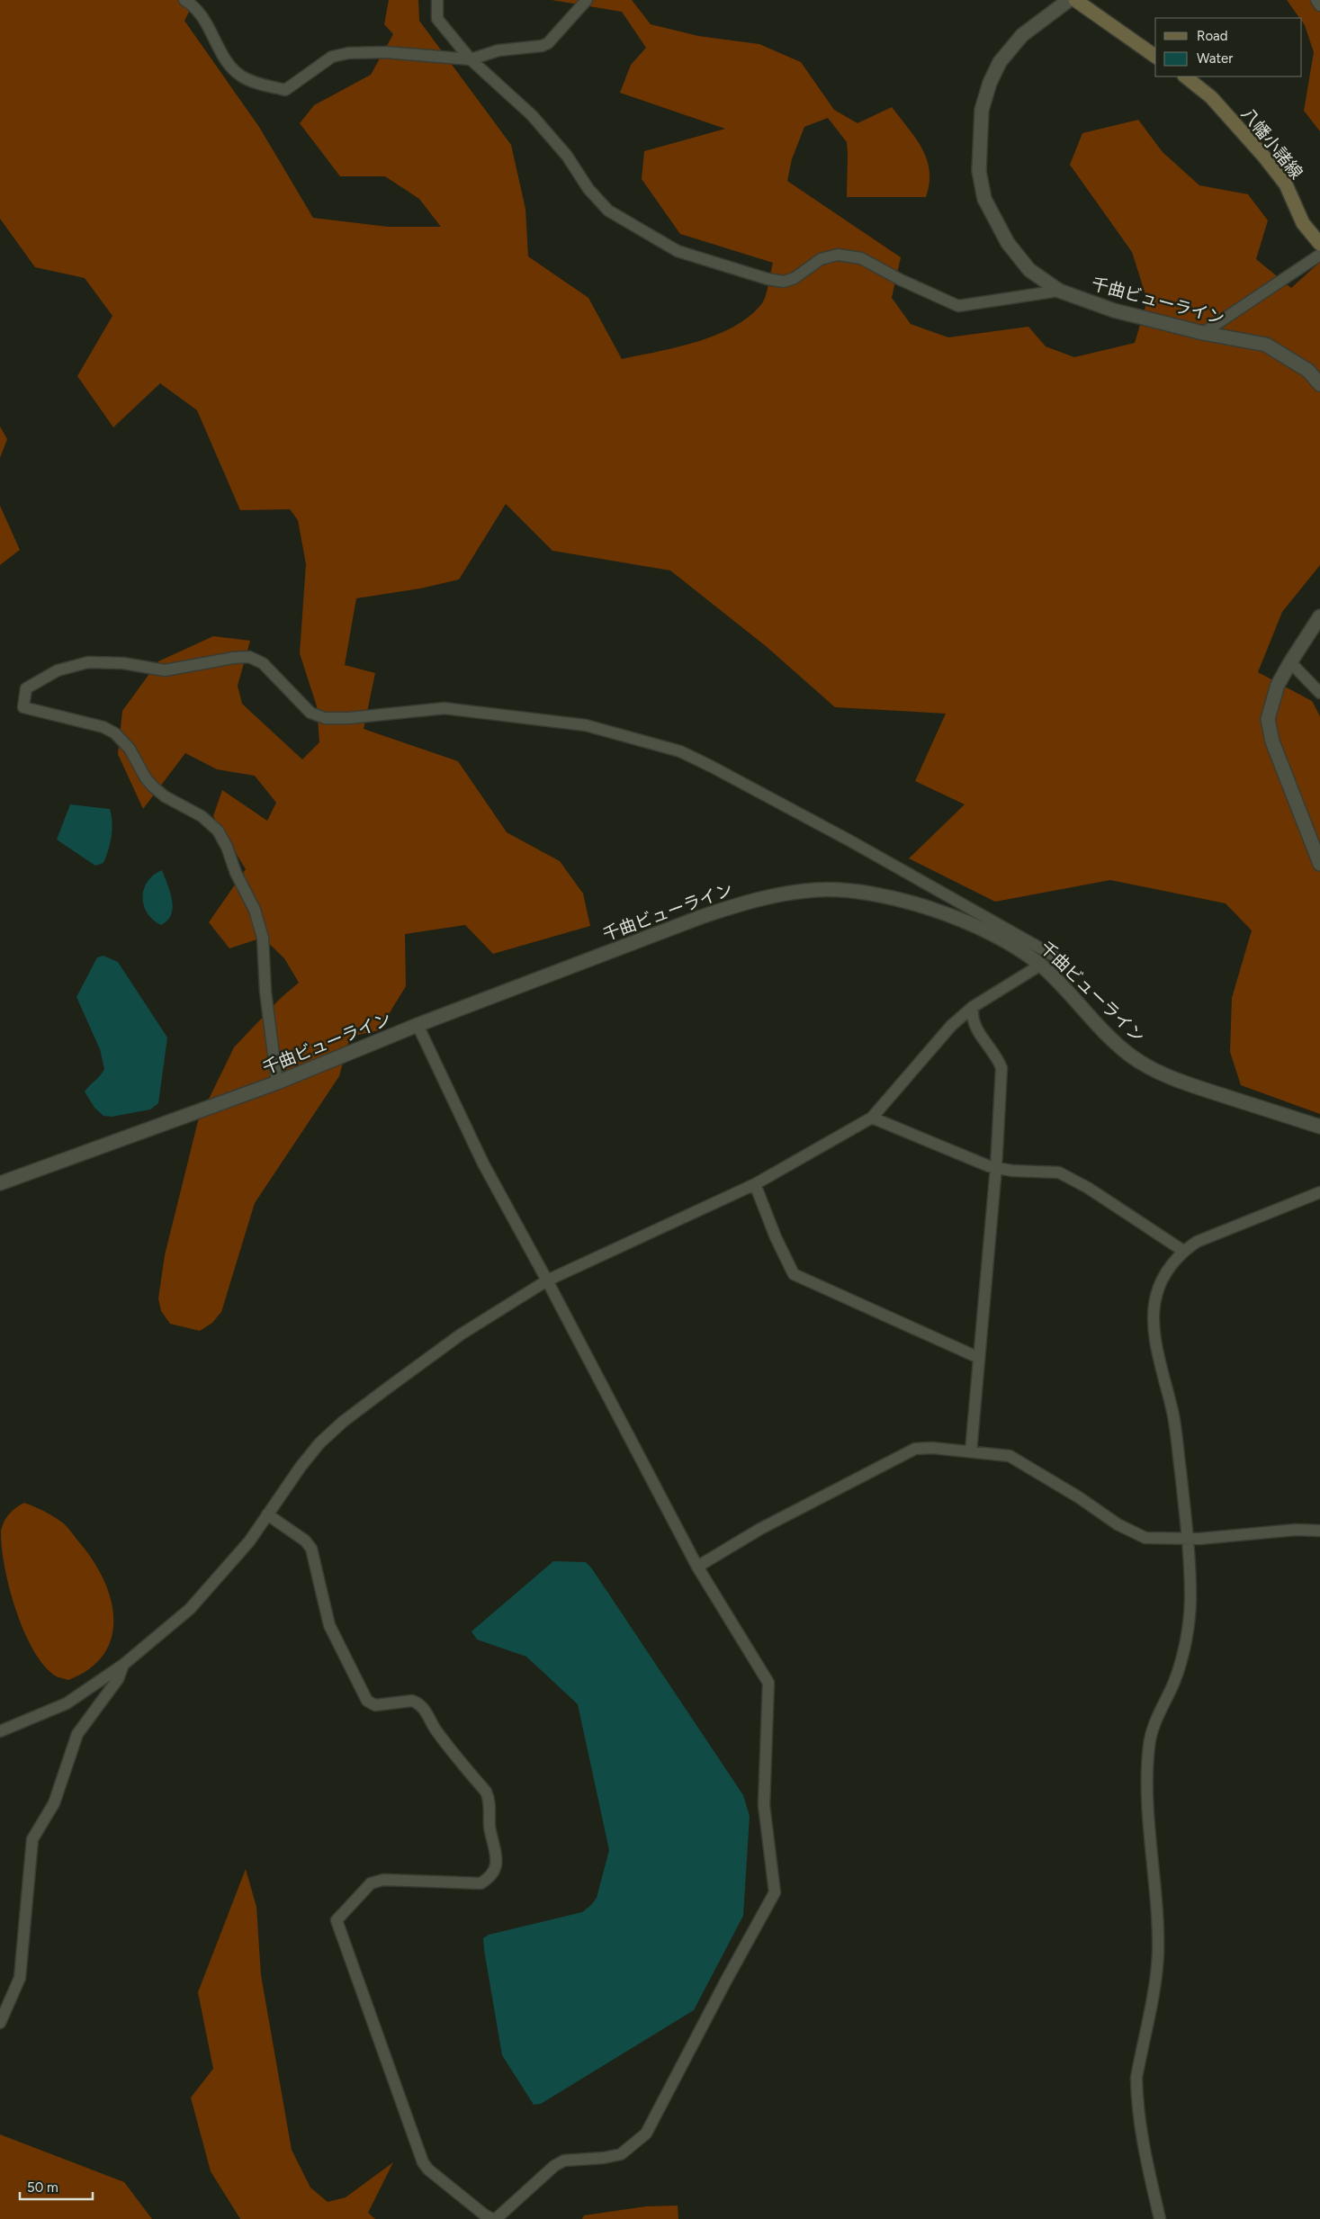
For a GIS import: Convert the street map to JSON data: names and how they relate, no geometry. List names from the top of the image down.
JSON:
{
  "streets": {
    "main road": ["八幡小諸線"],
    "street": ["千曲ビューライン"]
  },
  "legend": ["Road", "Water"],
  "scale_bar": "50 m"
}
